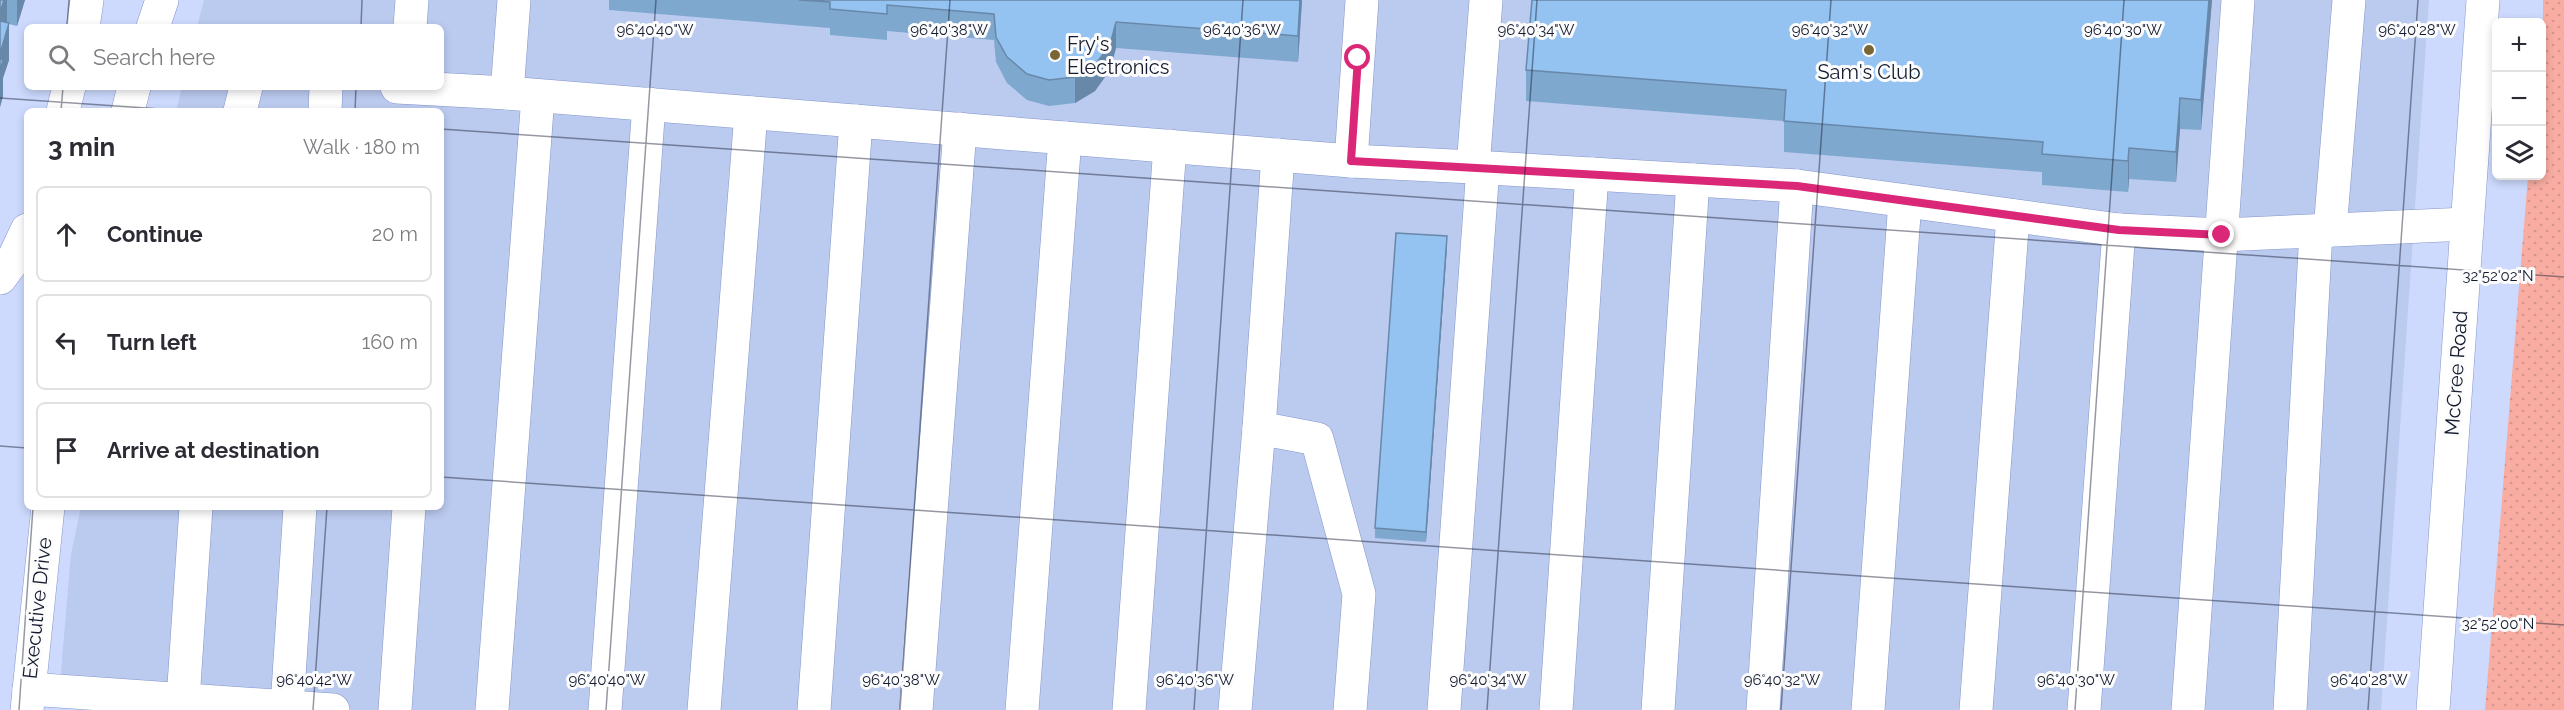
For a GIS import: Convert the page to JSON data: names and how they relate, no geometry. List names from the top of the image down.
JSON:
{
  "streets": {
    "street": ["McCree Road", "Executive Drive"]
  },
  "places": ["Sam's Club", "Fry's Electronics"],
  "page": {
    "map_buttons": ["+", "−"],
    "search": "Search here",
    "heading": ["3 min", "Walk · 180 m"],
    "list": [
      ["Continue", "20 m"],
      ["Turn left", "160 m"],
      "Arrive at destination"
    ]
  },
  "coordinates": [
    "96°40'40\"W",
    "96°40'38\"W",
    "96°40'36\"W",
    "96°40'34\"W",
    "96°40'32\"W",
    "96°40'30\"W",
    "96°40'28\"W",
    "32°52'02\"N",
    "32°52'00\"N",
    "96°40'42\"W"
  ]
}
